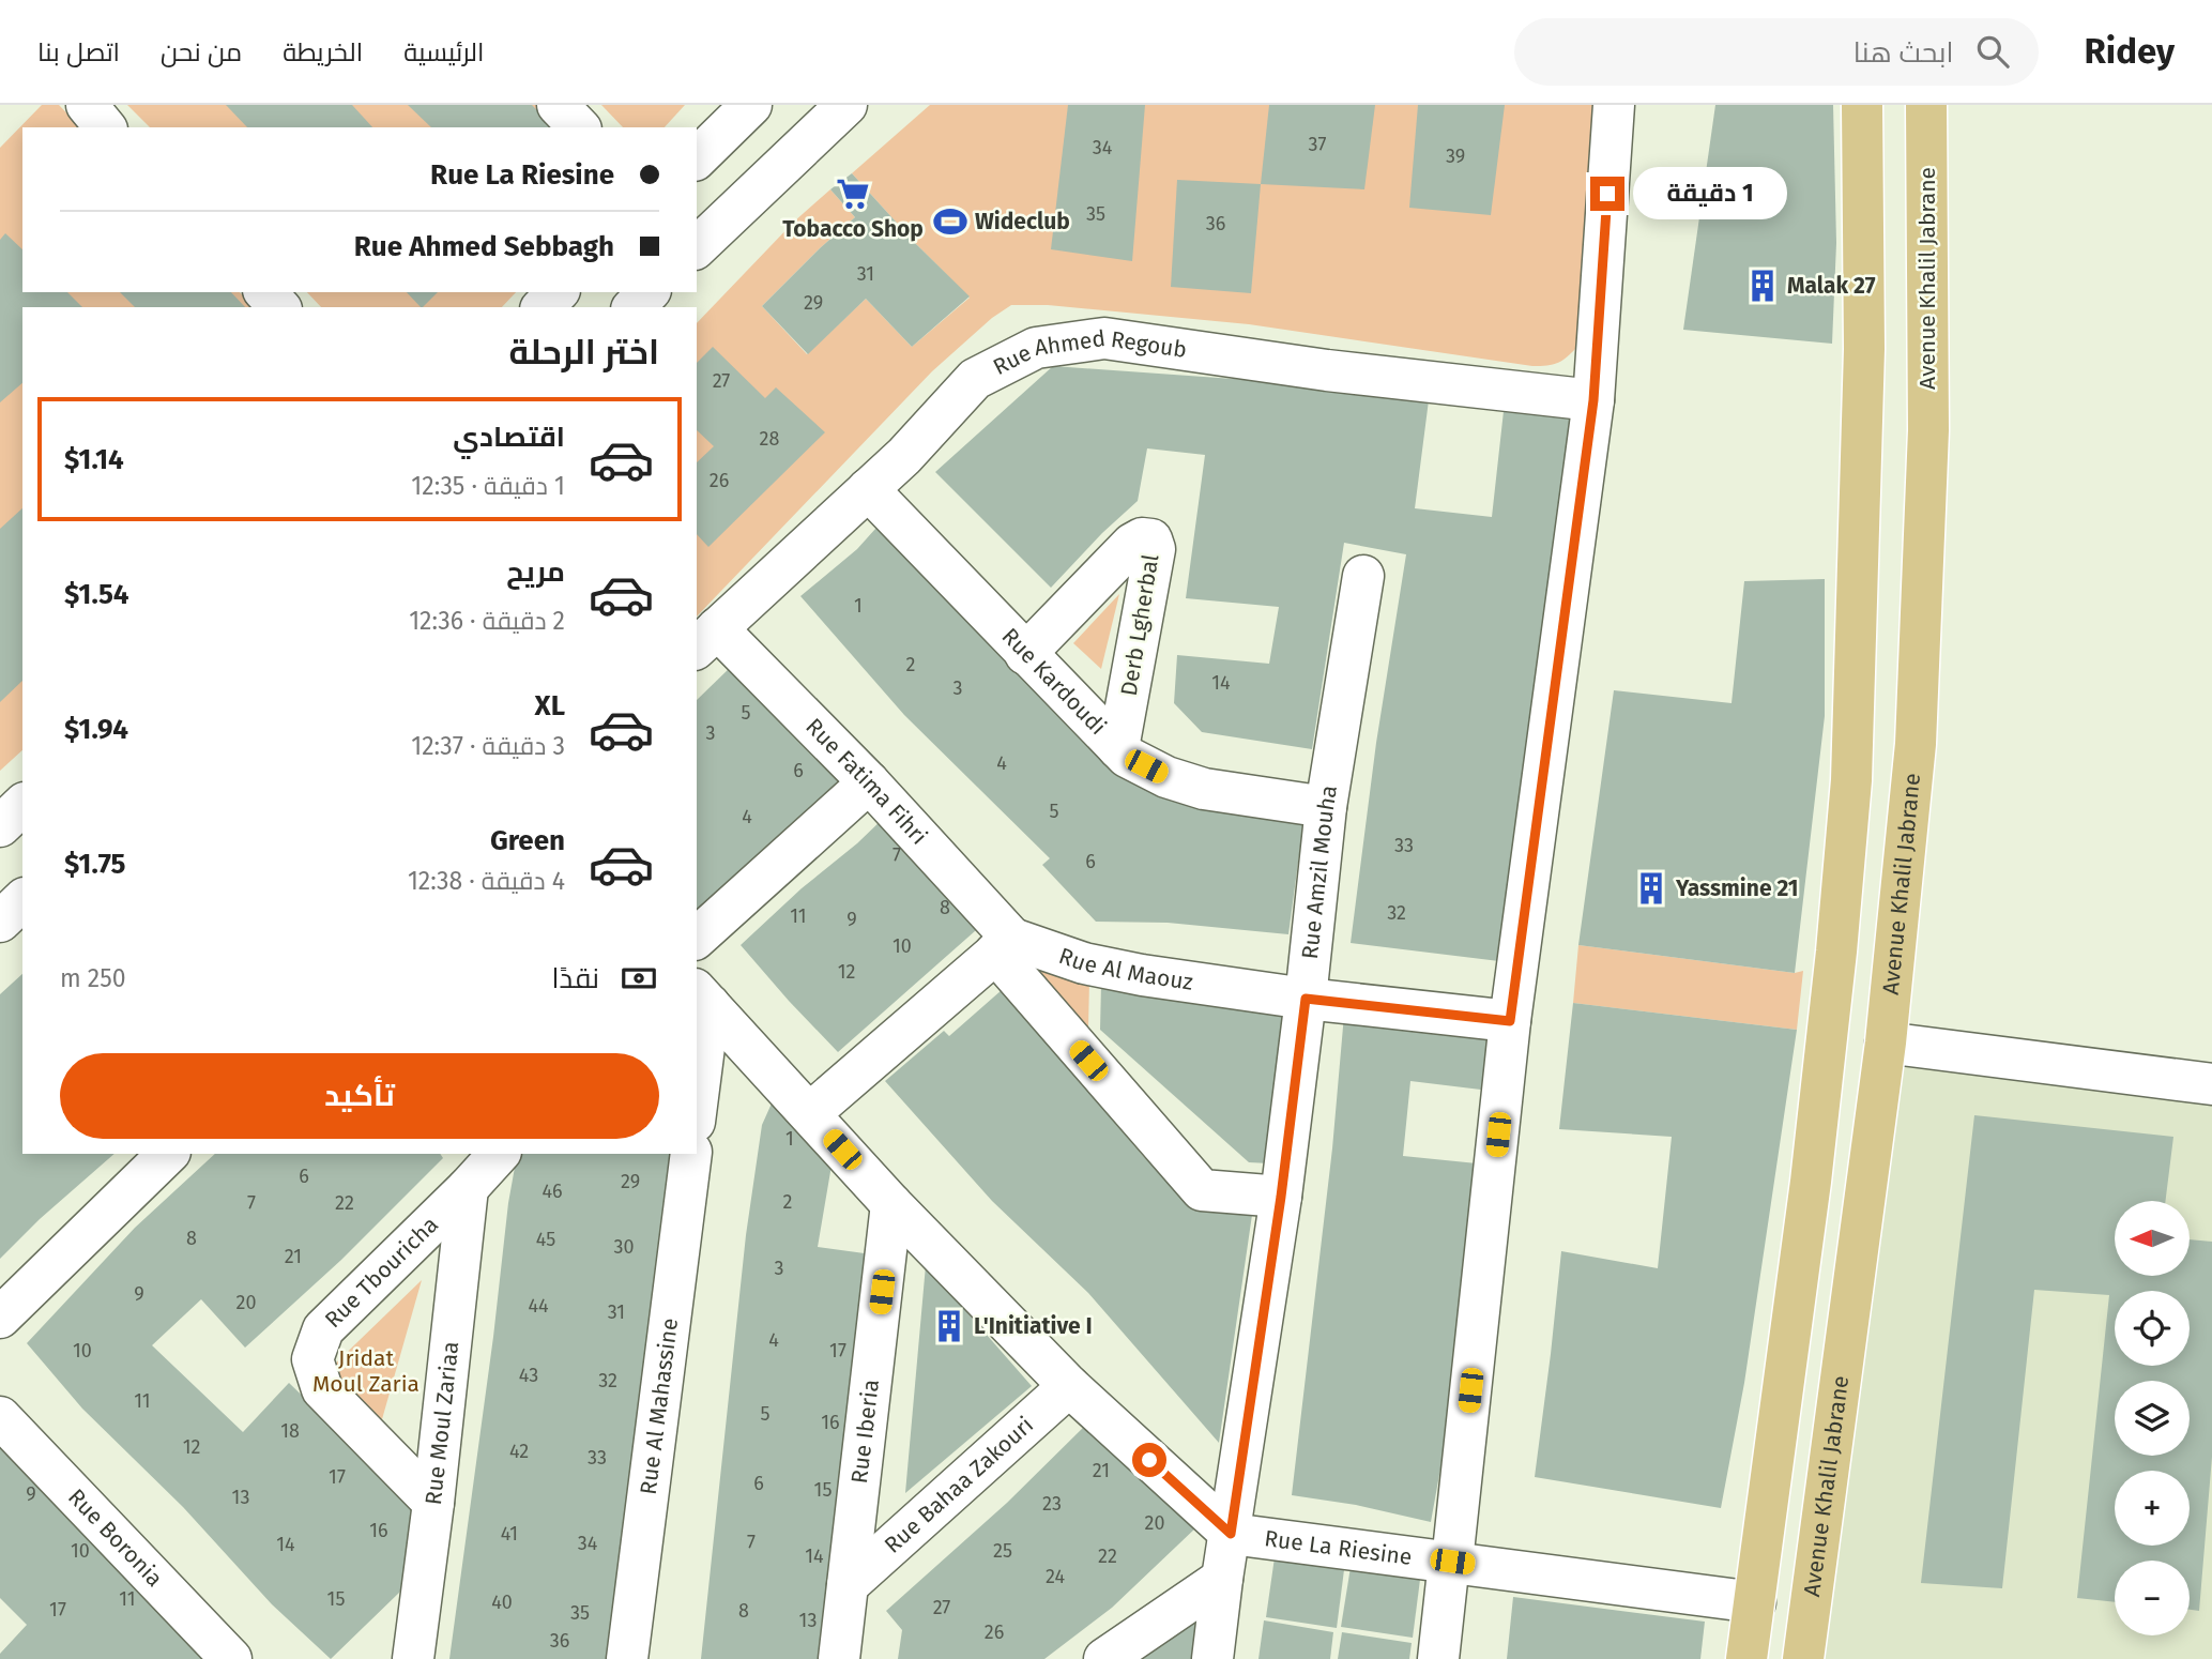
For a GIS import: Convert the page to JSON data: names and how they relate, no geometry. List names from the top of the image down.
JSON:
{
  "streets": {
    "main road": ["Avenue Khalil Jabrane"],
    "street": [
      "Rue Ahmed Regoub",
      "Derb Lgherbal",
      "Rue Kardoudi",
      "Rue Fatima Fihri",
      "Rue Amzil Mouha",
      "Rue Al Maouz",
      "Rue Tbouricha",
      "Rue Al Mahassine",
      "Rue Moul Zariaa",
      "Rue Iberia",
      "Rue Bahaa Zakouri",
      "Rue Boronia",
      "Rue La Riesine"
    ]
  },
  "crossings": [
    ["Rue Ahmed Regoub", "Rue Kardoudi"],
    ["Rue Ahmed Regoub", "Rue Fatima Fihri"],
    ["Derb Lgherbal", "Rue Kardoudi"],
    ["Rue Kardoudi", "Rue Amzil Mouha"],
    ["Rue Fatima Fihri", "Rue Amzil Mouha"],
    ["Rue Fatima Fihri", "Rue Al Maouz"],
    ["Rue Amzil Mouha", "Rue Al Maouz"],
    ["Rue Amzil Mouha", "Rue La Riesine"],
    ["Rue Tbouricha", "Rue Moul Zariaa"],
    ["Rue Iberia", "Rue Bahaa Zakouri"],
    ["Rue Iberia", "Rue La Riesine"],
    ["Rue Bahaa Zakouri", "Rue La Riesine"]
  ],
  "parks": ["Jridat Moul Zaria"],
  "places": {
    "supermarket": ["Tobacco Shop"],
    "sports": ["Wideclub"],
    "building": ["Malak 27", "Yassmine 21", "L'Initiative I"]
  },
  "house_numbers": [
    "37",
    "34",
    "39",
    "35",
    "36",
    "31",
    "29",
    "27",
    "28",
    "26",
    "1",
    "2",
    "14",
    "3",
    "5",
    "3",
    "4",
    "6",
    "5",
    "4",
    "33",
    "7",
    "6",
    "8",
    "32",
    "11",
    "9",
    "10",
    "12",
    "1",
    "6",
    "29",
    "46",
    "2",
    "7",
    "22",
    "8",
    "45",
    "30",
    "21",
    "3",
    "9",
    "20",
    "44",
    "31",
    "4",
    "10",
    "17",
    "43",
    "32",
    "11",
    "5",
    "16",
    "18",
    "12",
    "42",
    "33",
    "21",
    "17",
    "6",
    "15",
    "9",
    "13",
    "23",
    "20",
    "16",
    "41",
    "7",
    "34",
    "14",
    "10",
    "25",
    "14",
    "22",
    "24",
    "11",
    "15",
    "40",
    "27",
    "17",
    "8",
    "35",
    "13",
    "26",
    "36"
  ],
  "north": "left",
  "page": {
    "header": "Ridey",
    "search": "ابحث هنا",
    "nav": [
      "الرئيسية",
      "الخريطة",
      "من نحن",
      "اتصل بنا"
    ],
    "banner": ["Rue La Riesine", "Rue Ahmed Sebbagh"],
    "bubble": "1 دقيقة",
    "heading": "اختر الرحلة",
    "list": [
      {
        "name": "اقتصادي",
        "note": "1 دقيقة · 12:35",
        "value": "$1.14"
      },
      {
        "name": "مريح",
        "note": "2 دقيقة · 12:36",
        "value": "$1.54"
      },
      {
        "name": "XL",
        "note": "3 دقيقة · 12:37",
        "value": "$1.94"
      },
      {
        "name": "Green",
        "note": "4 دقيقة · 12:38",
        "value": "$1.75"
      }
    ],
    "pay": ["نقدًا", "250 m"],
    "buttons": "تأكيد",
    "map_buttons": ["+", "−"]
  }
}
